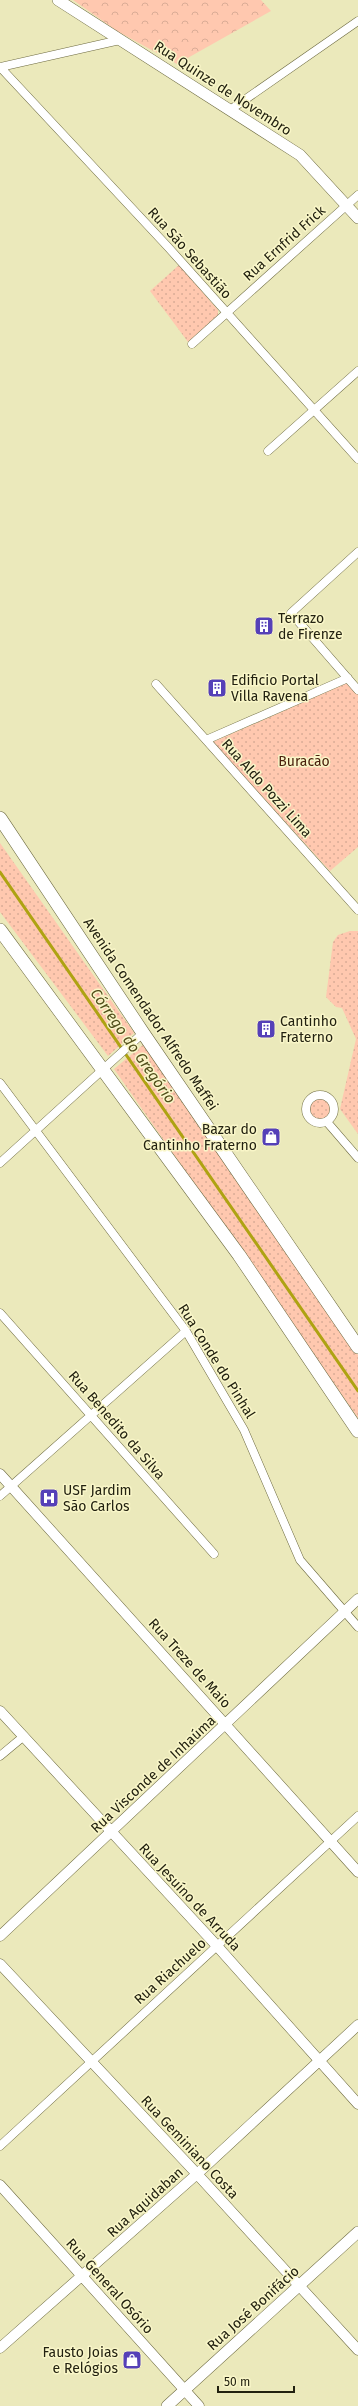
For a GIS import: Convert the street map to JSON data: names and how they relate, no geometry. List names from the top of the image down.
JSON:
{
  "streets": {
    "main road": ["Rua Quinze de Novembro", "Avenida Comendador Alfredo Maffei", "Rua José Bonifácio"],
    "street": [
      "Rua Ernfrid Frick",
      "Rua São Sebastião",
      "Rua Aldo Pozzi Lima",
      "Rua Conde do Pinhal",
      "Rua Benedito da Silva",
      "Rua Treze de Maio",
      "Rua Visconde de Inhaúma",
      "Rua Jesuíno de Arruda",
      "Rua Riachuelo",
      "Rua Geminiano Costa",
      "Rua Aquidaban",
      "Rua General Osório"
    ]
  },
  "crossings": [
    ["Rua Quinze de Novembro", "Rua Ernfrid Frick"],
    ["Rua Ernfrid Frick", "Rua São Sebastião"],
    ["Rua Conde do Pinhal", "Rua Visconde de Inhaúma"],
    ["Rua Treze de Maio", "Rua Visconde de Inhaúma"],
    ["Rua Treze de Maio", "Rua Riachuelo"],
    ["Rua Visconde de Inhaúma", "Rua Jesuíno de Arruda"],
    ["Rua Jesuíno de Arruda", "Rua Riachuelo"],
    ["Rua Jesuíno de Arruda", "Rua Aquidaban"],
    ["Rua Riachuelo", "Rua Geminiano Costa"],
    ["Rua Geminiano Costa", "Rua Aquidaban"],
    ["Rua Geminiano Costa", "Rua José Bonifácio"],
    ["Rua Aquidaban", "Rua General Osório"],
    ["Rua General Osório", "Rua José Bonifácio"]
  ],
  "water": ["Córrego do Gregório"],
  "parks": ["Buracão"],
  "places": {
    "building": ["Terrazo de Firenze", "Edificio Portal Villa Ravena", "Cantinho Fraterno"],
    "shop": ["Bazar do Cantinho Fraterno", "Fausto Joias e Relógios"],
    "hospital": ["USF Jardim São Carlos"]
  },
  "scale_bar": "50 m"
}
